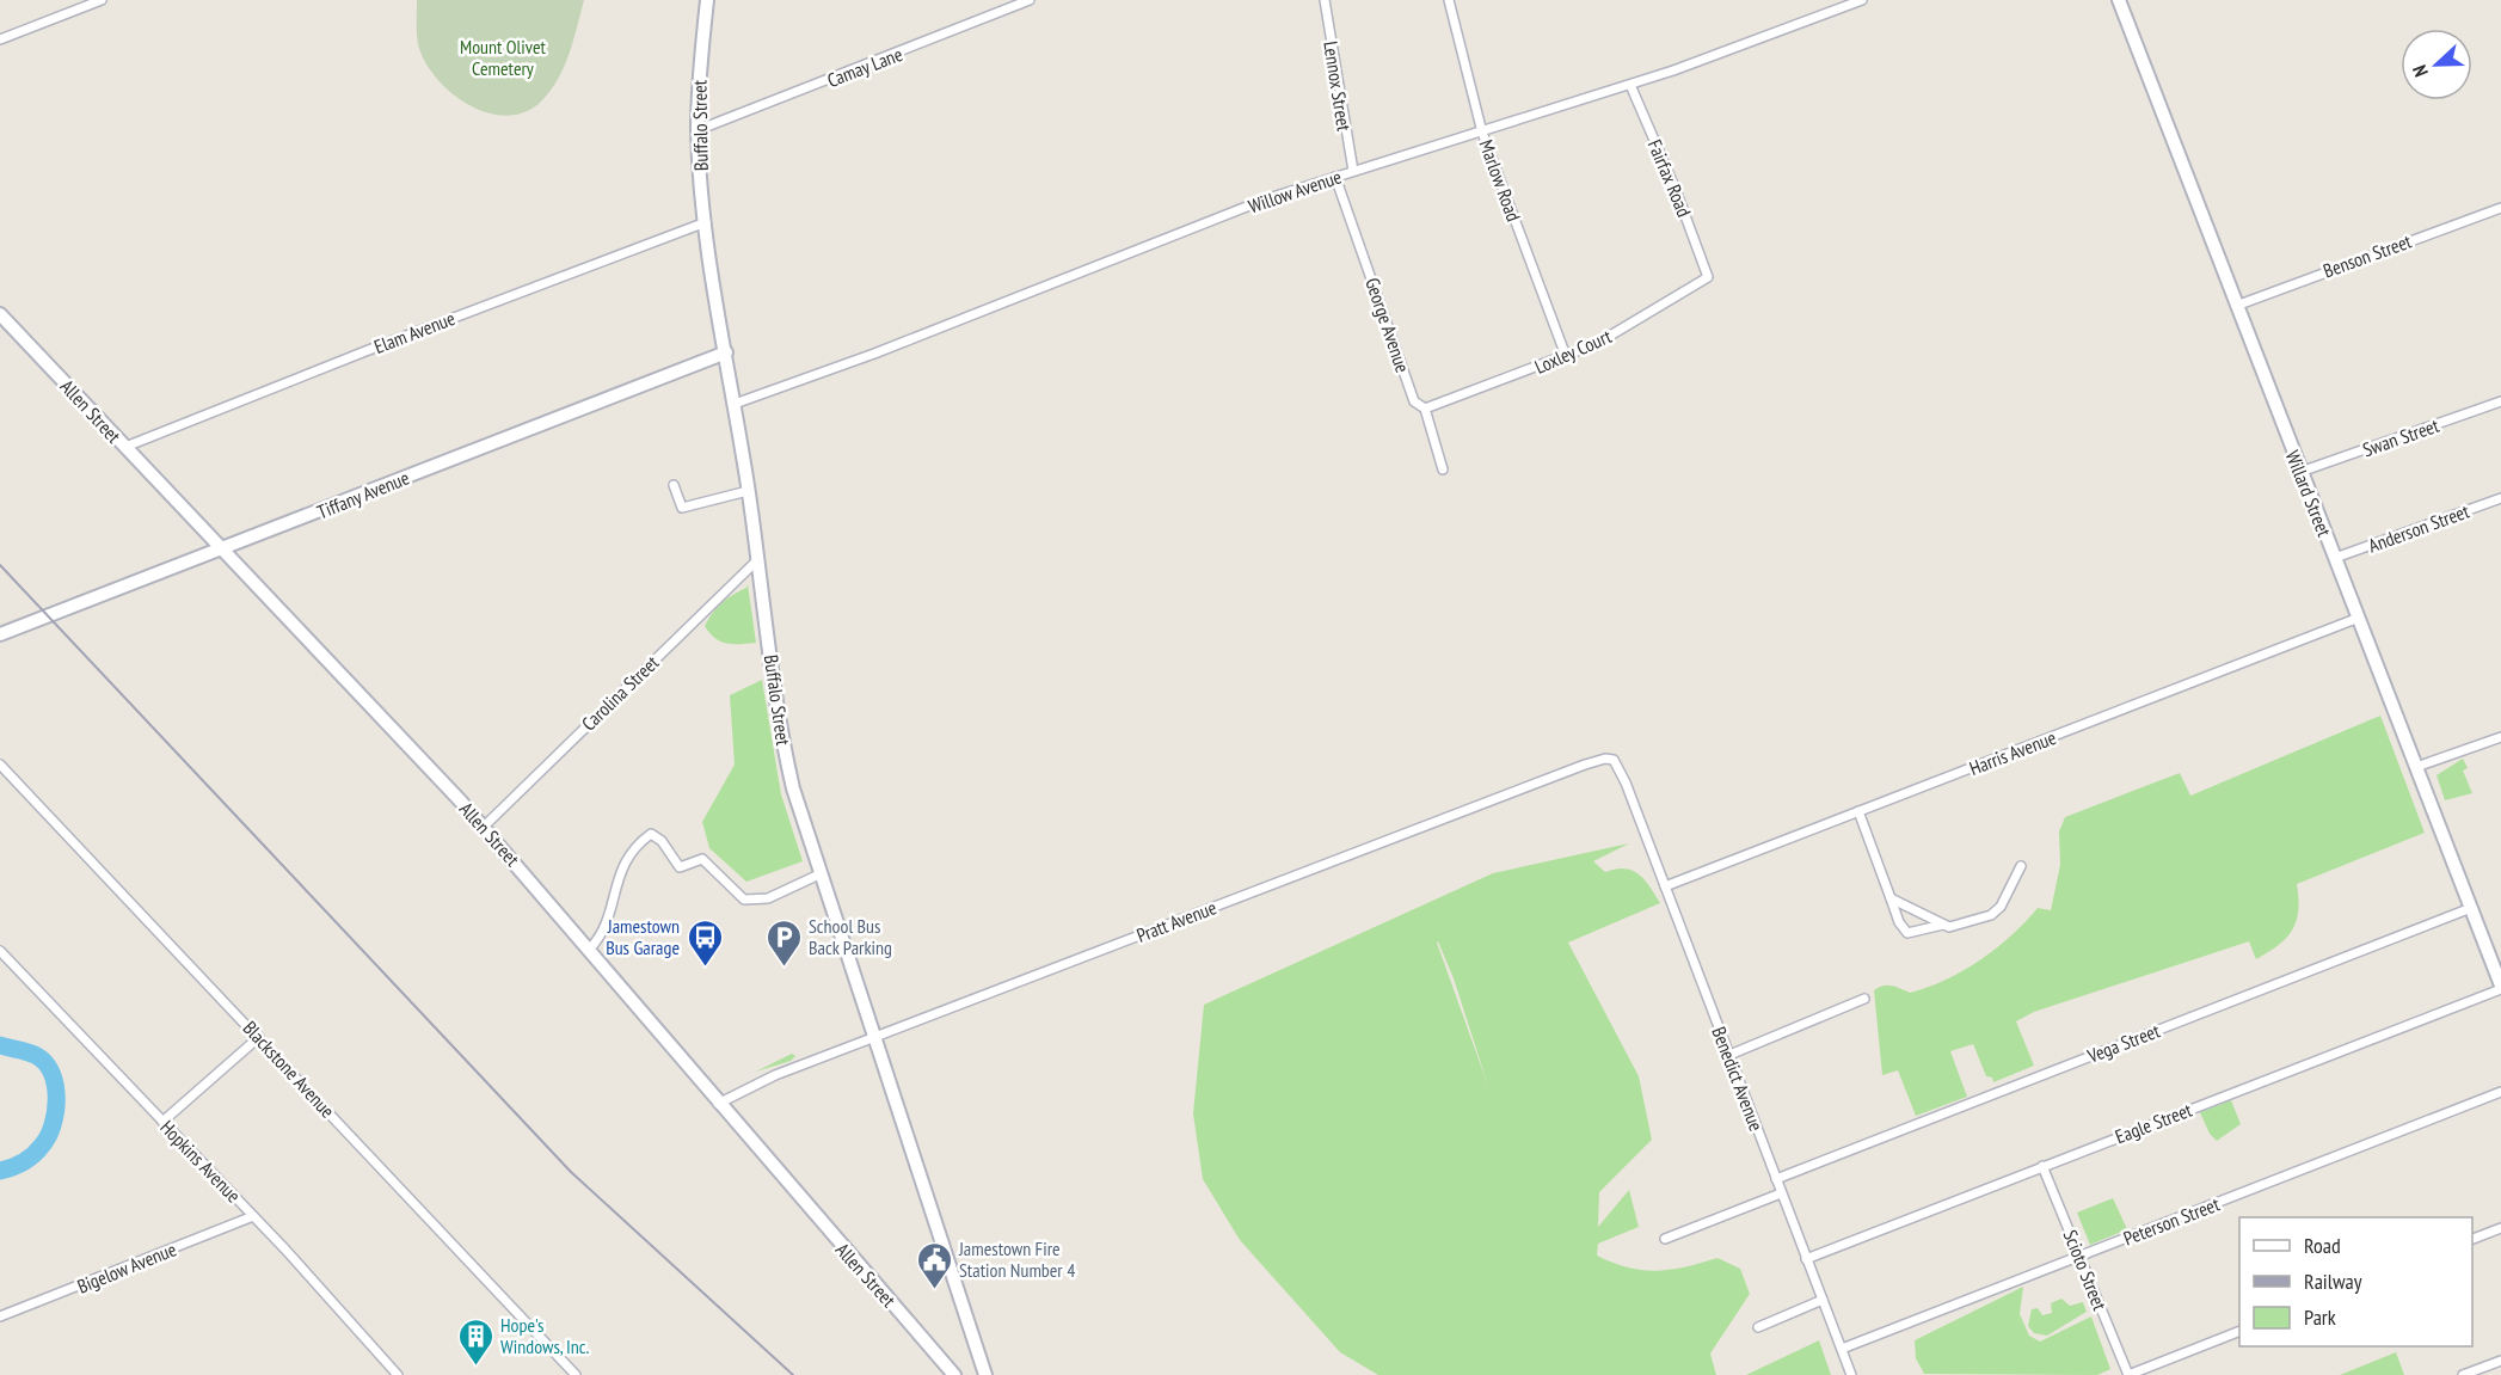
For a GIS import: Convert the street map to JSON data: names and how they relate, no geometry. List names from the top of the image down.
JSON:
{
  "streets": {
    "street": [
      "Camay Lane",
      "Lennox Street",
      "Buffalo Street",
      "Fairfax Road",
      "Marlow Road",
      "Willow Avenue",
      "Benson Street",
      "George Avenue",
      "Elam Avenue",
      "Loxley Court",
      "Allen Street",
      "Swan Street",
      "Willard Street",
      "Tiffany Avenue",
      "Anderson Street",
      "Carolina Street",
      "Harris Avenue",
      "Pratt Avenue",
      "Vega Street",
      "Blackstone Avenue",
      "Benedict Avenue",
      "Eagle Street",
      "Hopkins Avenue",
      "Peterson Street",
      "Bigelow Avenue",
      "Scioto Street"
    ]
  },
  "crossings": [
    ["Camay Lane", "Buffalo Street"],
    ["Lennox Street", "Willow Avenue"],
    ["Buffalo Street", "Willow Avenue"],
    ["Buffalo Street", "Elam Avenue"],
    ["Buffalo Street", "Tiffany Avenue"],
    ["Buffalo Street", "Carolina Street"],
    ["Buffalo Street", "Pratt Avenue"],
    ["Fairfax Road", "Willow Avenue"],
    ["Fairfax Road", "Loxley Court"],
    ["Marlow Road", "Willow Avenue"],
    ["Marlow Road", "Loxley Court"],
    ["Willow Avenue", "George Avenue"],
    ["Benson Street", "Willard Street"],
    ["George Avenue", "Loxley Court"],
    ["Elam Avenue", "Allen Street"],
    ["Allen Street", "Tiffany Avenue"],
    ["Allen Street", "Carolina Street"],
    ["Allen Street", "Pratt Avenue"],
    ["Swan Street", "Willard Street"],
    ["Willard Street", "Anderson Street"],
    ["Willard Street", "Harris Avenue"],
    ["Willard Street", "Vega Street"],
    ["Willard Street", "Eagle Street"],
    ["Harris Avenue", "Benedict Avenue"],
    ["Pratt Avenue", "Benedict Avenue"],
    ["Vega Street", "Benedict Avenue"],
    ["Benedict Avenue", "Eagle Street"],
    ["Benedict Avenue", "Peterson Street"],
    ["Eagle Street", "Scioto Street"],
    ["Hopkins Avenue", "Bigelow Avenue"],
    ["Peterson Street", "Scioto Street"]
  ],
  "parks": ["Mount Olivet Cemetery"],
  "places": {
    "bus stop": ["Jamestown Bus Garage"],
    "parking": ["School Bus Back Parking"],
    "public building": ["Jamestown Fire Station Number 4"],
    "building": ["Hope's Windows, Inc."]
  },
  "legend": ["Road", "Railway", "Park"],
  "north": "left"
}
